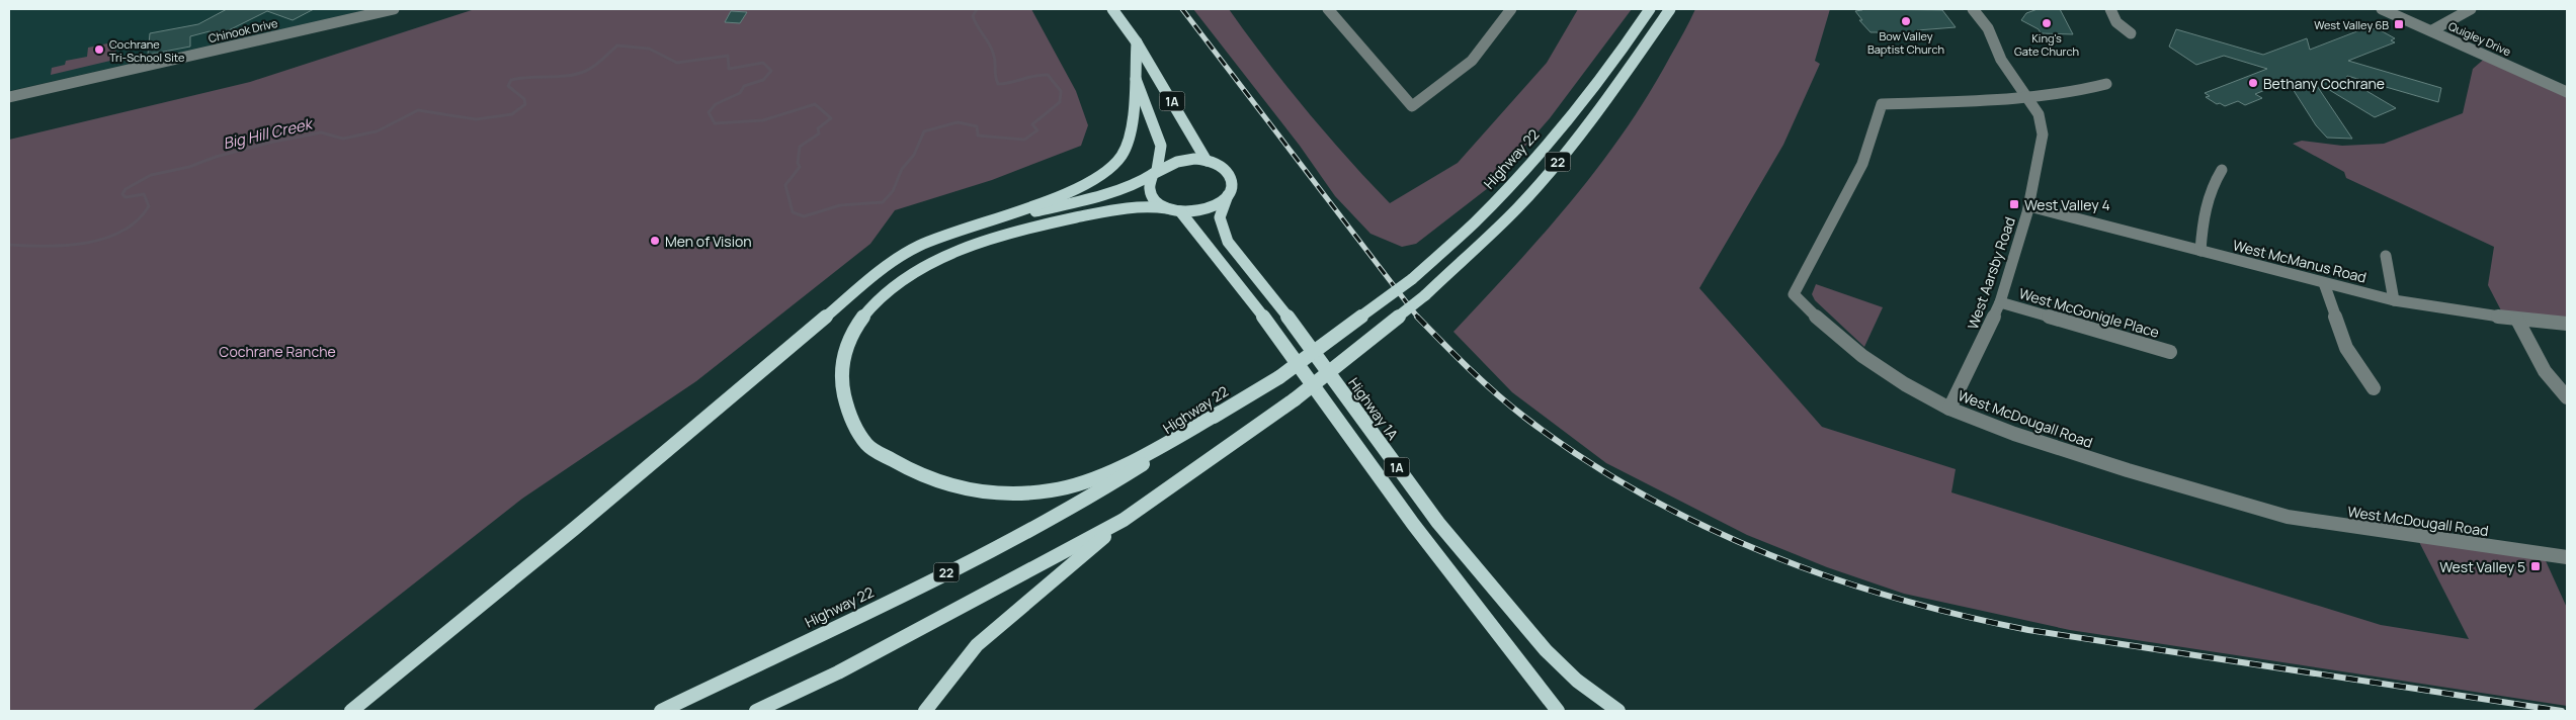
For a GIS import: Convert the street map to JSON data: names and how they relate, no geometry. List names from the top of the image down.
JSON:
{
  "streets": {
    "main road": [
      "1A",
      "Highway 22",
      "22",
      "Highway 1A"
    ],
    "street": [
      "Chinook Drive",
      "Quigley Drive",
      "West McManus Road",
      "West Aarsby Road",
      "West McGonigle Place",
      "West McDougall Road"
    ]
  },
  "crossings": [
    ["1A", "Highway 1A"],
    ["West McManus Road", "West Aarsby Road"],
    ["West Aarsby Road", "West McGonigle Place"],
    ["West Aarsby Road", "West McDougall Road"]
  ],
  "water": ["Big Hill Creek"],
  "parks": ["Cochrane Ranche"],
  "places": {
    "other": [
      "Bow Valley Baptist Church",
      "King's Gate Church",
      "Cochrane Tri-School Site",
      "Bethany Cochrane",
      "Men of Vision"
    ],
    "transit": ["West Valley 6B", "West Valley 4", "West Valley 5"]
  }
}
